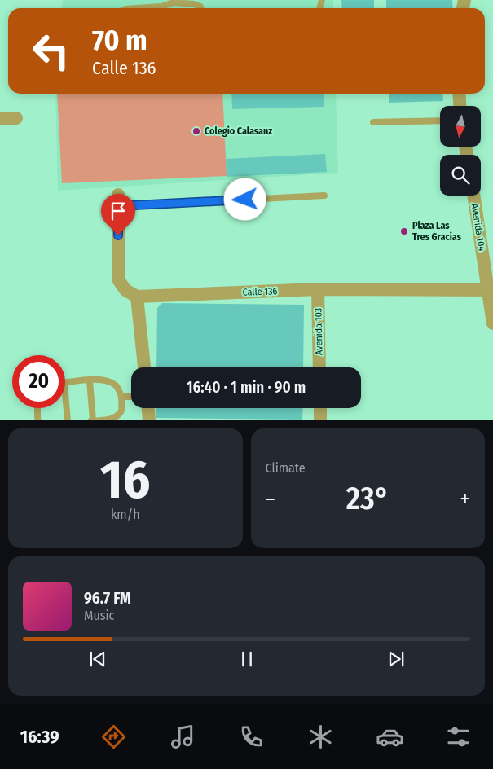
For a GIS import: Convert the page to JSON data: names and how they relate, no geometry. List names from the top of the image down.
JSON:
{
  "streets": {
    "street": ["Avenida 104", "Calle 136", "Avenida 103"]
  },
  "crossings": [
    ["Avenida 104", "Calle 136"],
    ["Calle 136", "Avenida 103"]
  ],
  "places": ["Colegio Calasanz", "Plaza Las Tres Gracias"],
  "north": "bottom",
  "page": {
    "turn": ["70 m", "Calle 136"],
    "limit": "20",
    "trip": "16:40 · 1 min · 90 m",
    "tile": [
      ["16", "km/h"],
      "Climate"
    ],
    "heat": ["−", "23°", "+"],
    "song": ["96.7 FM", "Music"],
    "tabs": "16:39"
  }
}
